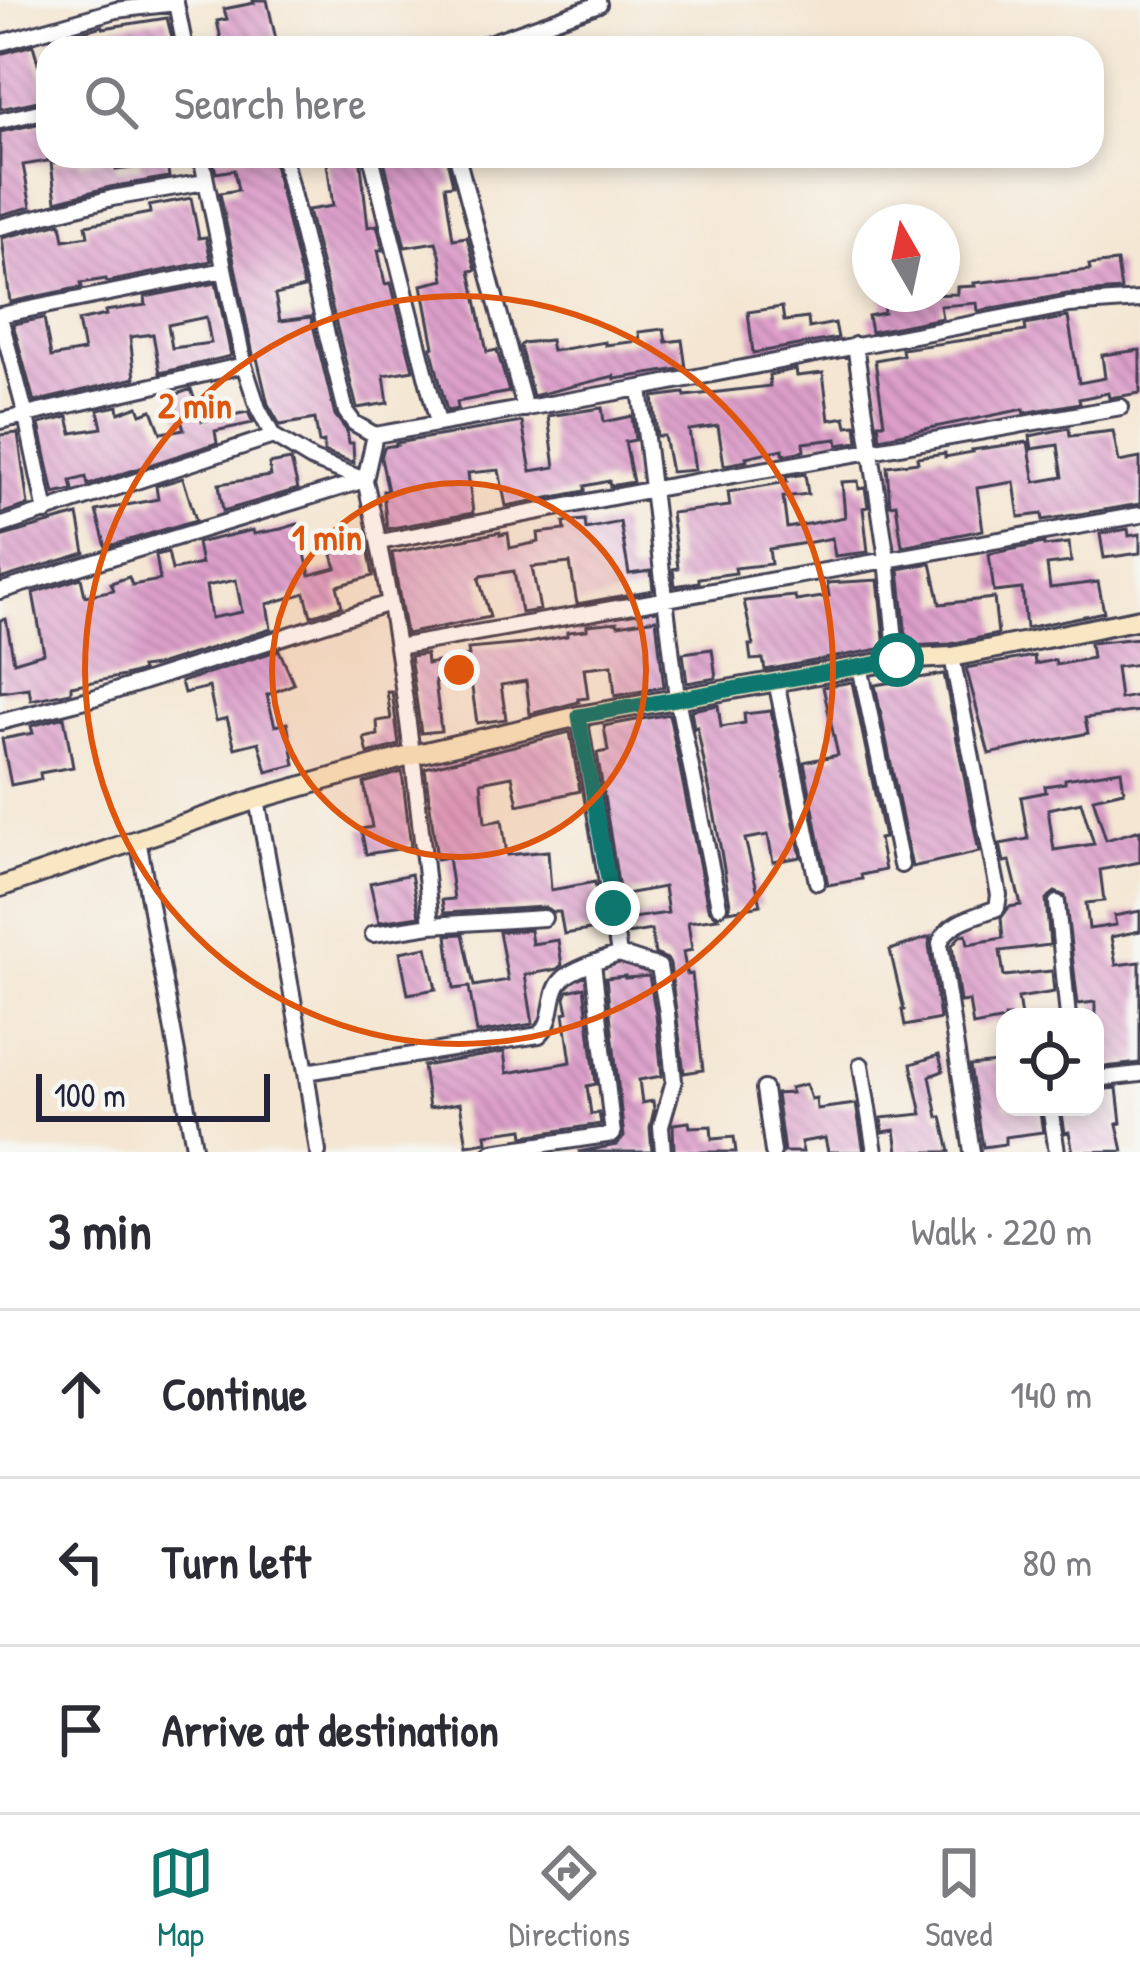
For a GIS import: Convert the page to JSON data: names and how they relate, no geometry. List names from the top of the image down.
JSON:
{
  "scale_bar": "100 m",
  "north": "top",
  "page": {
    "search": "Search here",
    "scale": "100 m",
    "heading": ["3 min", "Walk · 220 m"],
    "list": [
      ["Continue", "140 m"],
      ["Turn left", "80 m"],
      "Arrive at destination"
    ],
    "nav": ["Map", "Directions", "Saved"]
  },
  "rings": ["2 min", "1 min"]
}
